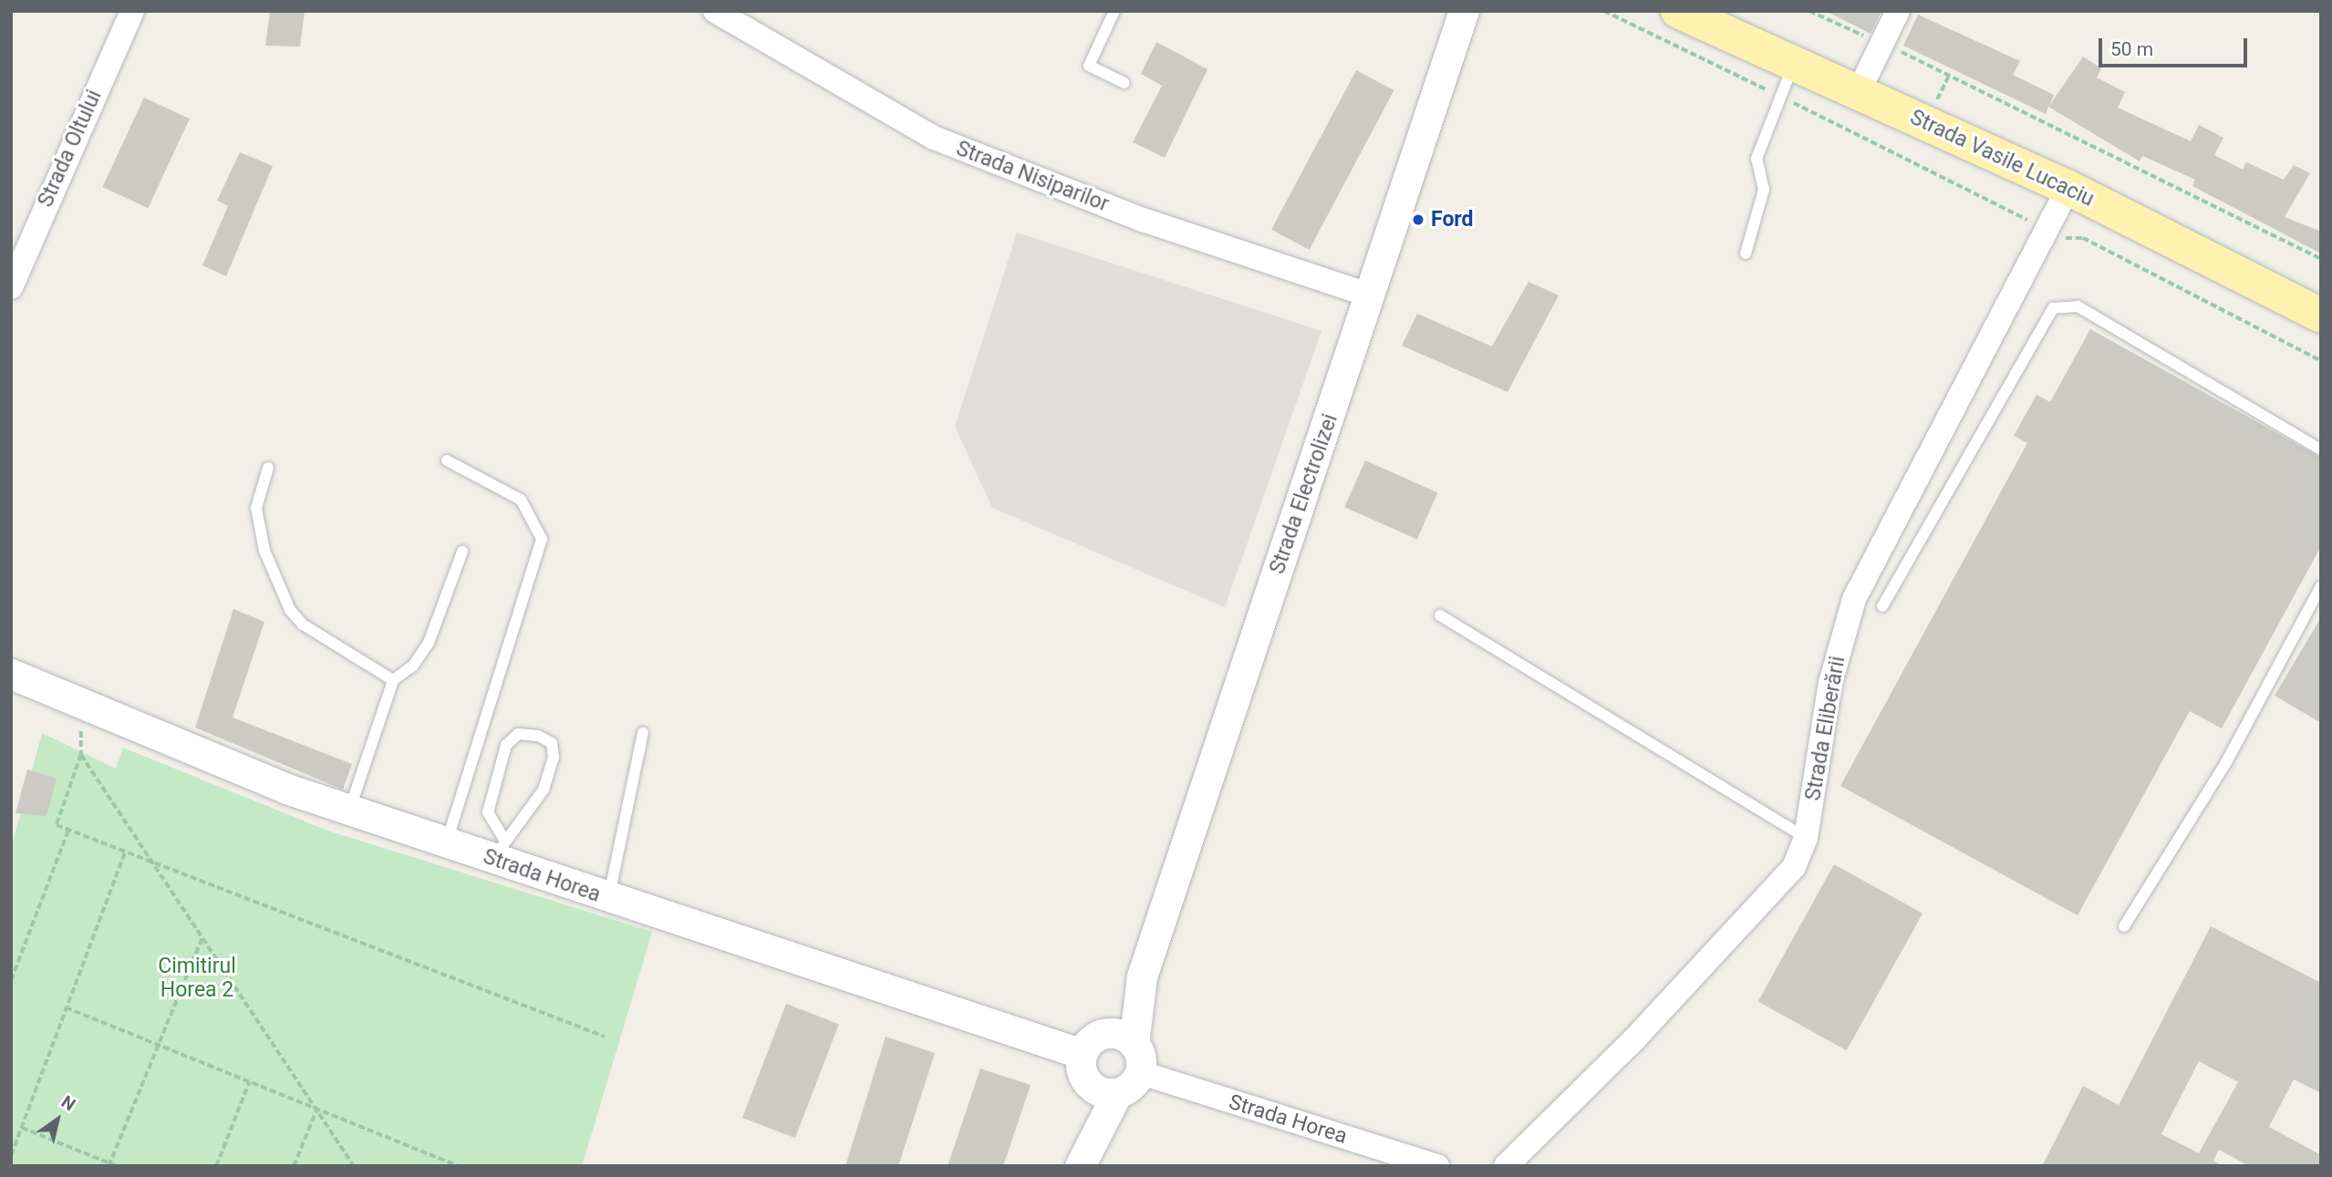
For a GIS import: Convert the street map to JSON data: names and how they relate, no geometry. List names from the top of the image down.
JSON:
{
  "streets": {
    "main road": ["Strada Vasile Lucaciu"],
    "street": [
      "Strada Oltului",
      "Strada Nisiparilor",
      "Strada Electrolizei",
      "Strada Eliberării",
      "Strada Horea"
    ]
  },
  "crossings": [
    ["Strada Vasile Lucaciu", "Strada Eliberării"],
    ["Strada Nisiparilor", "Strada Electrolizei"],
    ["Strada Electrolizei", "Strada Horea"]
  ],
  "parks": ["Cimitirul Horea 2"],
  "places": ["Ford"],
  "scale_bar": "50 m",
  "north": "top right"
}
